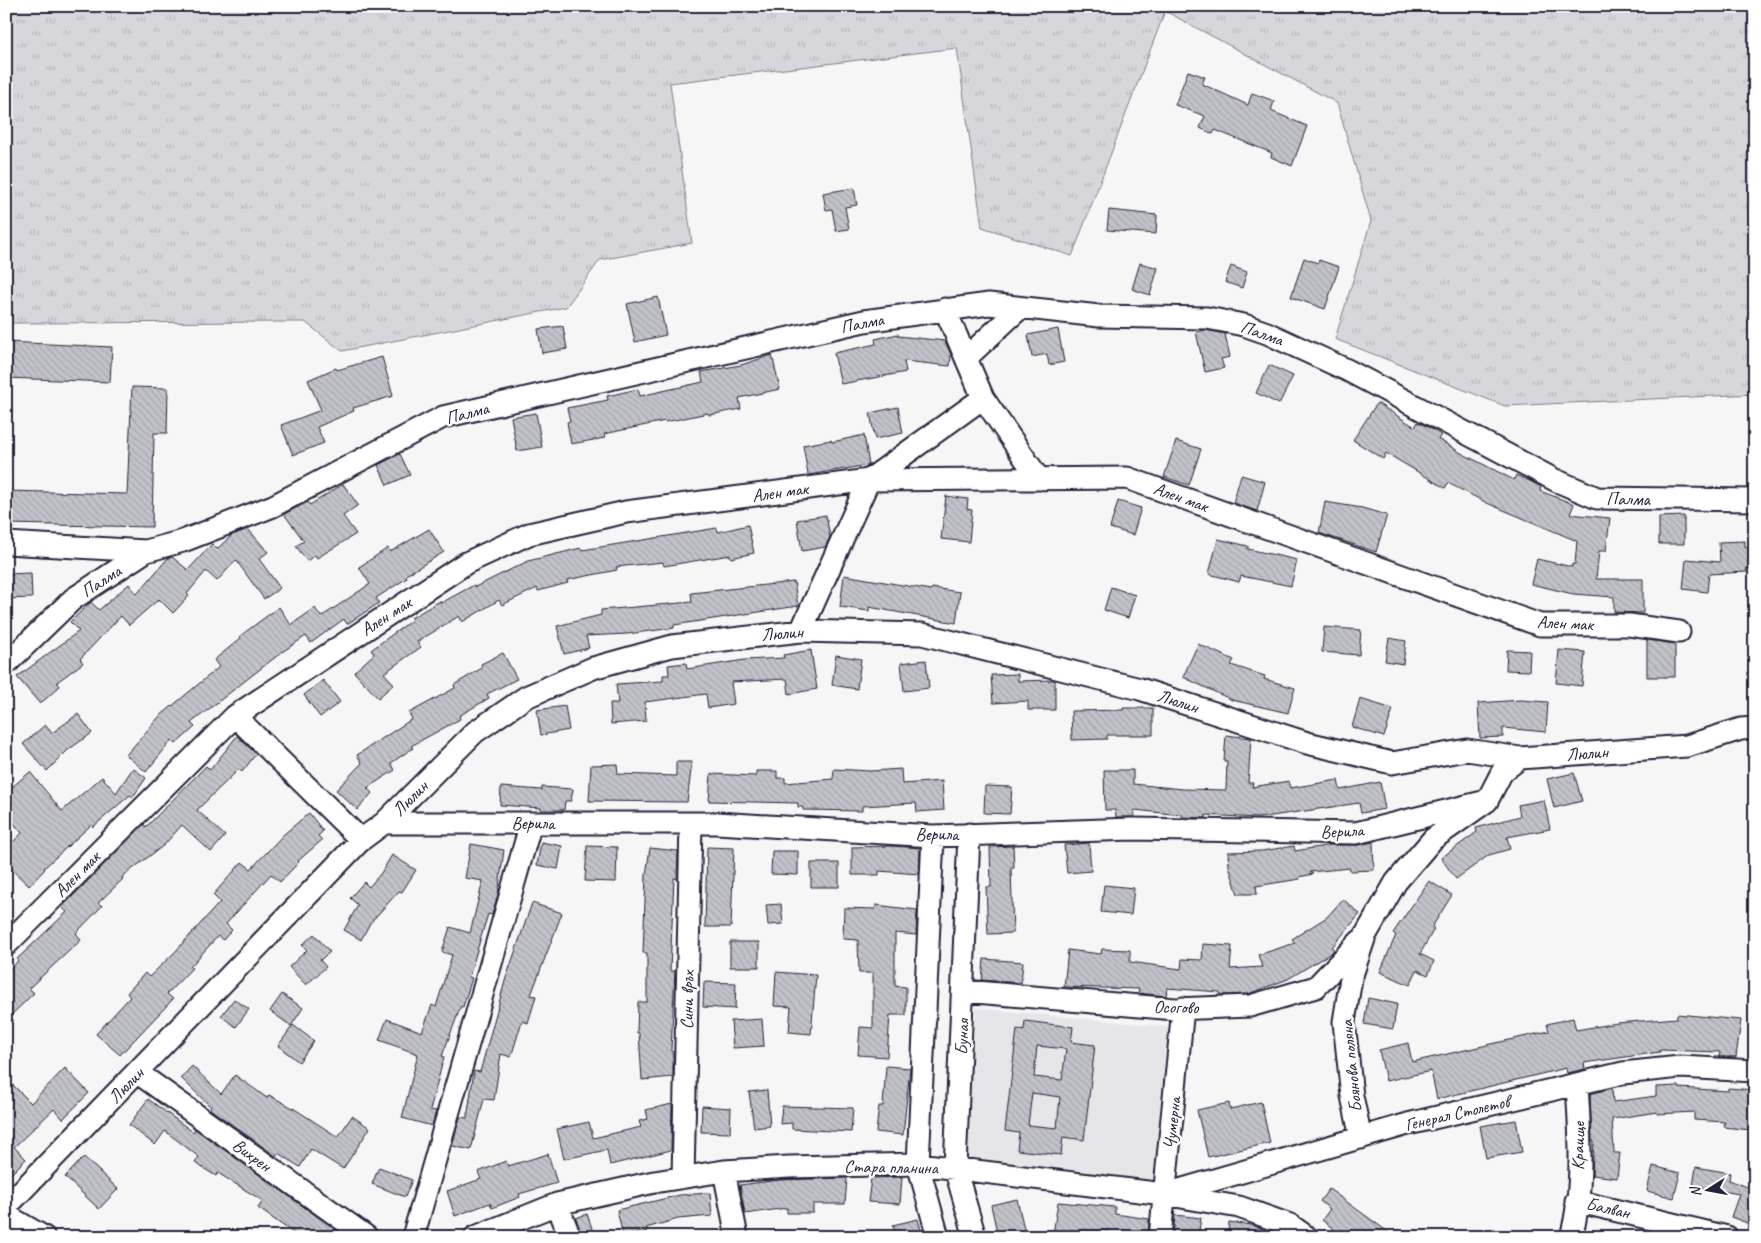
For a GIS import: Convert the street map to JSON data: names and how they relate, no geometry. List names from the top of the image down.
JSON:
{
  "streets": {
    "street": [
      "Палма",
      "Ален мак",
      "Люлин",
      "Верила",
      "Сини връх",
      "Осогово",
      "Буная",
      "Боянова поляна",
      "Генерал Столетов",
      "Чумерна",
      "Краище",
      "Вихрен",
      "Стара планина",
      "Балван"
    ]
  },
  "crossings": [
    ["Люлин", "Верила"],
    ["Люлин", "Боянова поляна"],
    ["Люлин", "Вихрен"],
    ["Верила", "Сини връх"],
    ["Верила", "Буная"],
    ["Верила", "Боянова поляна"],
    ["Сини връх", "Стара планина"],
    ["Осогово", "Буная"],
    ["Осогово", "Боянова поляна"],
    ["Осогово", "Чумерна"],
    ["Буная", "Стара планина"],
    ["Боянова поляна", "Генерал Столетов"],
    ["Генерал Столетов", "Чумерна"],
    ["Генерал Столетов", "Краище"],
    ["Генерал Столетов", "Стара планина"],
    ["Чумерна", "Стара планина"],
    ["Краище", "Балван"]
  ],
  "north": "left"
}
